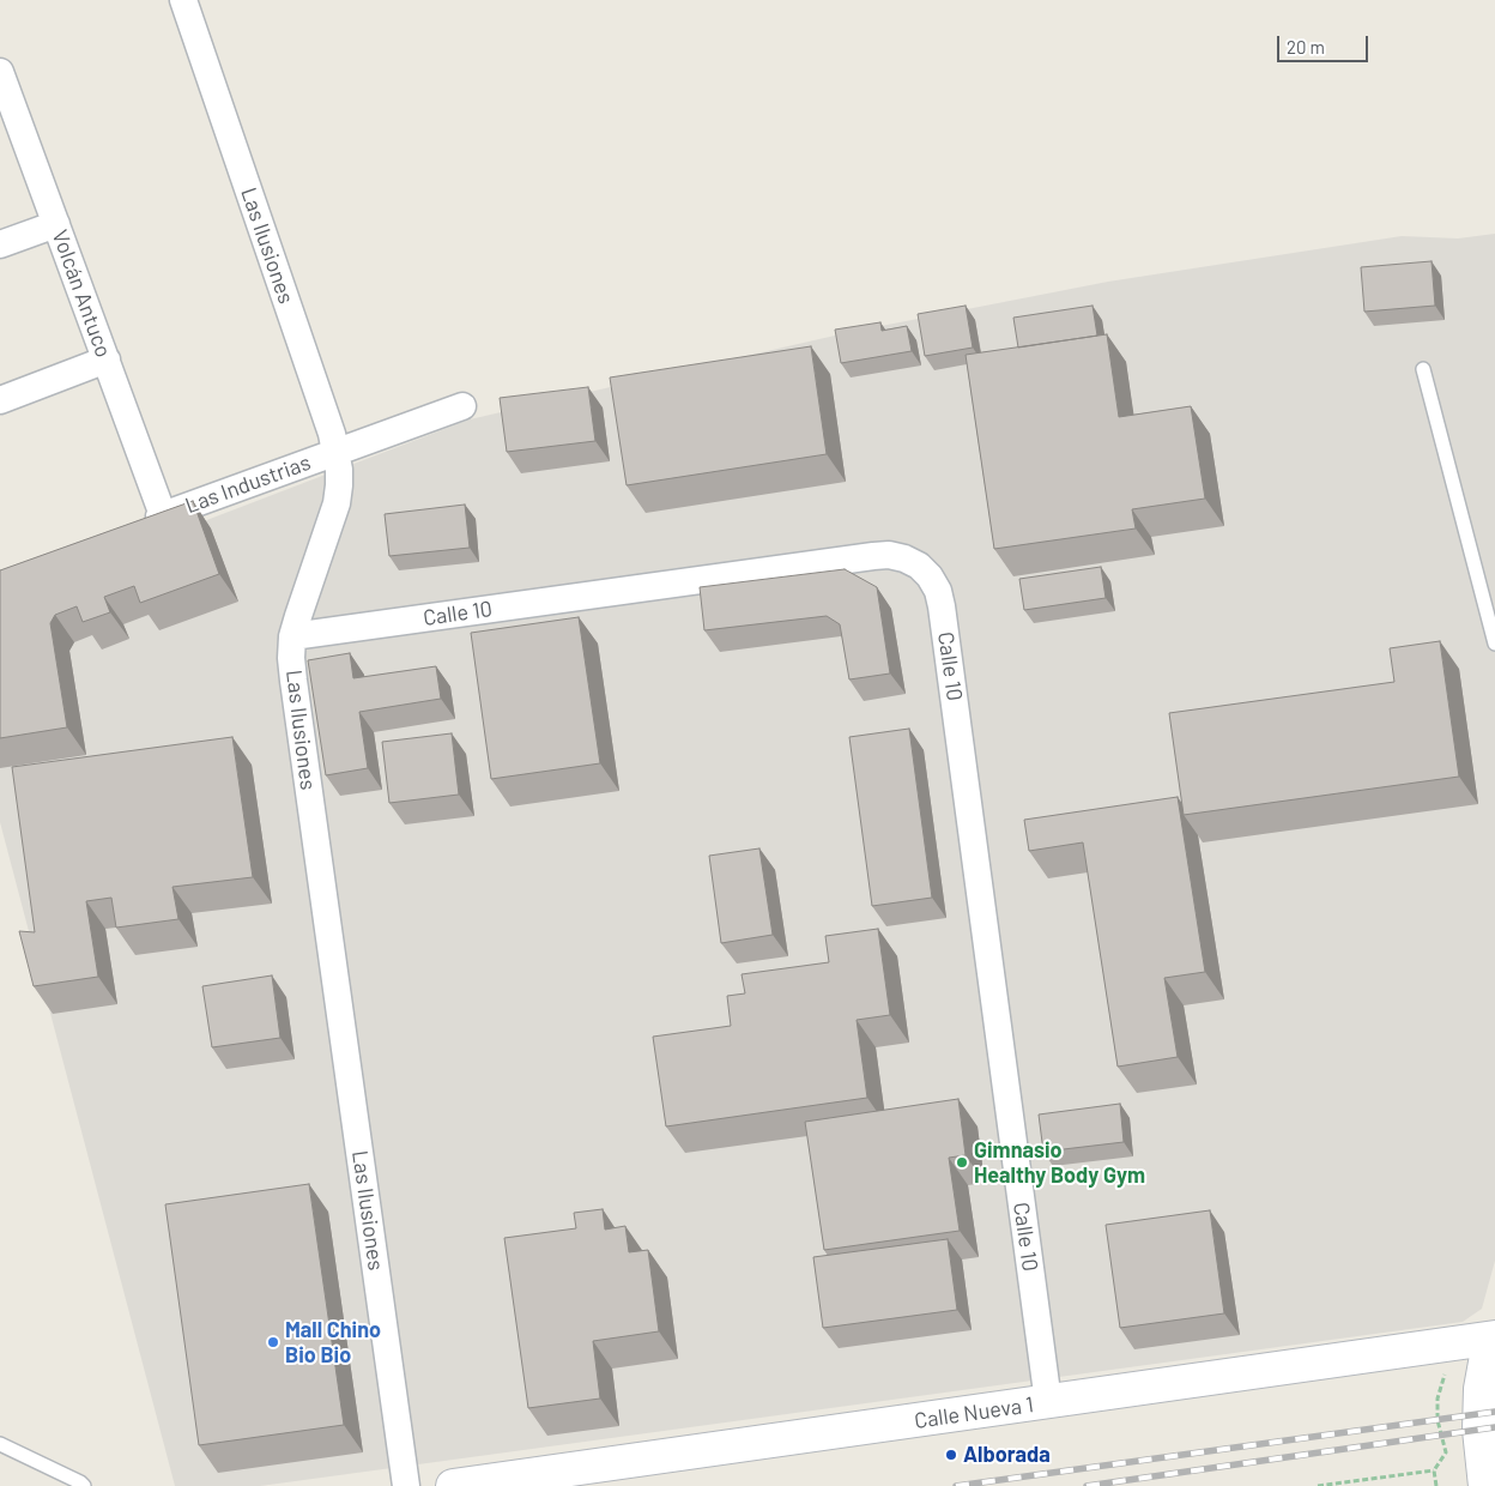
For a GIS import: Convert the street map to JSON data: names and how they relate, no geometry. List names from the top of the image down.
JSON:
{
  "streets": {
    "main road": ["Calle Nueva 1"],
    "street": [
      "Las Ilusiones",
      "Volcán Antuco",
      "Las Industrias",
      "Calle 10"
    ]
  },
  "crossings": [
    ["Las Ilusiones", "Las Industrias"],
    ["Las Ilusiones", "Calle 10"],
    ["Volcán Antuco", "Las Industrias"],
    ["Calle 10", "Calle Nueva 1"]
  ],
  "places": ["Gimnasio Healthy Body Gym", "Mall Chino Bio Bio", "Alborada"],
  "scale_bar": "20 m"
}
